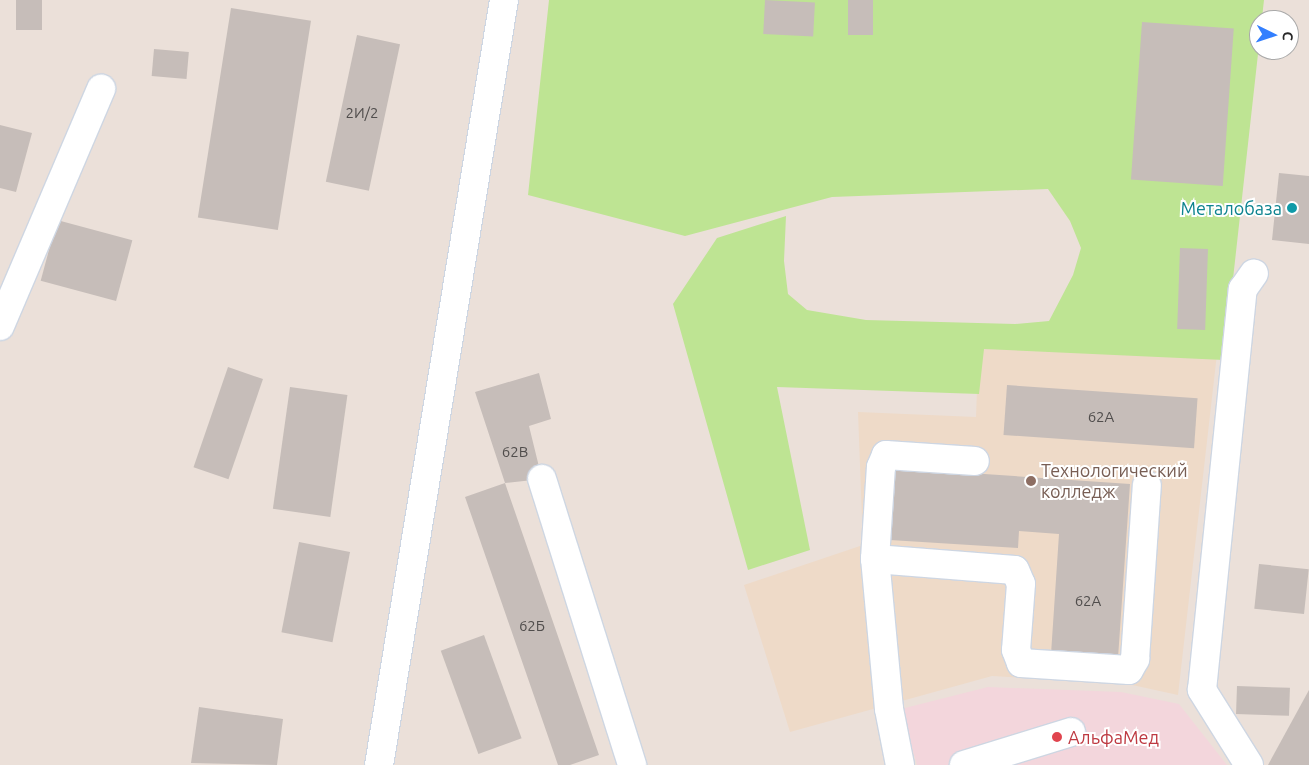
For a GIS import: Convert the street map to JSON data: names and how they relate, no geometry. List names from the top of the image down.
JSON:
{
  "places": ["Металобаза", "Технологический колледж", "АльфаМед"],
  "house_numbers": [
    "2И/2",
    "62А",
    "62В",
    "62А",
    "62Б"
  ],
  "north": "right"
}
